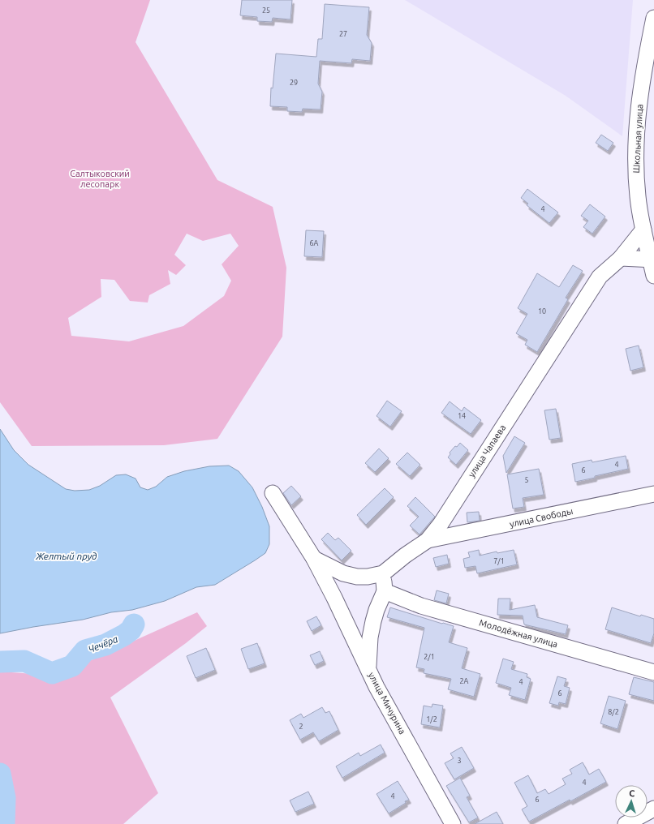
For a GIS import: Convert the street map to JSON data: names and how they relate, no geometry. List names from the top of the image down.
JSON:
{
  "streets": {
    "street": [
      "Школьная улица",
      "улица Чапаева",
      "улица Свободы",
      "Молодёжная улица",
      "улица Мичурина"
    ]
  },
  "crossings": [
    ["Школьная улица", "улица Чапаева"],
    ["улица Чапаева", "улица Свободы"],
    ["улица Чапаева", "улица Мичурина"],
    ["Молодёжная улица", "улица Мичурина"]
  ],
  "water": ["Желтый пруд", "Чечёра"],
  "parks": ["Салтыковский лесопарк"],
  "house_numbers": [
    "25",
    "27",
    "29",
    "4",
    "6А",
    "10",
    "14",
    "4",
    "6",
    "5",
    "7/1",
    "2/1",
    "2А",
    "4",
    "6",
    "8/2",
    "1/2",
    "2",
    "3",
    "4",
    "4",
    "6"
  ],
  "north": "top"
}
